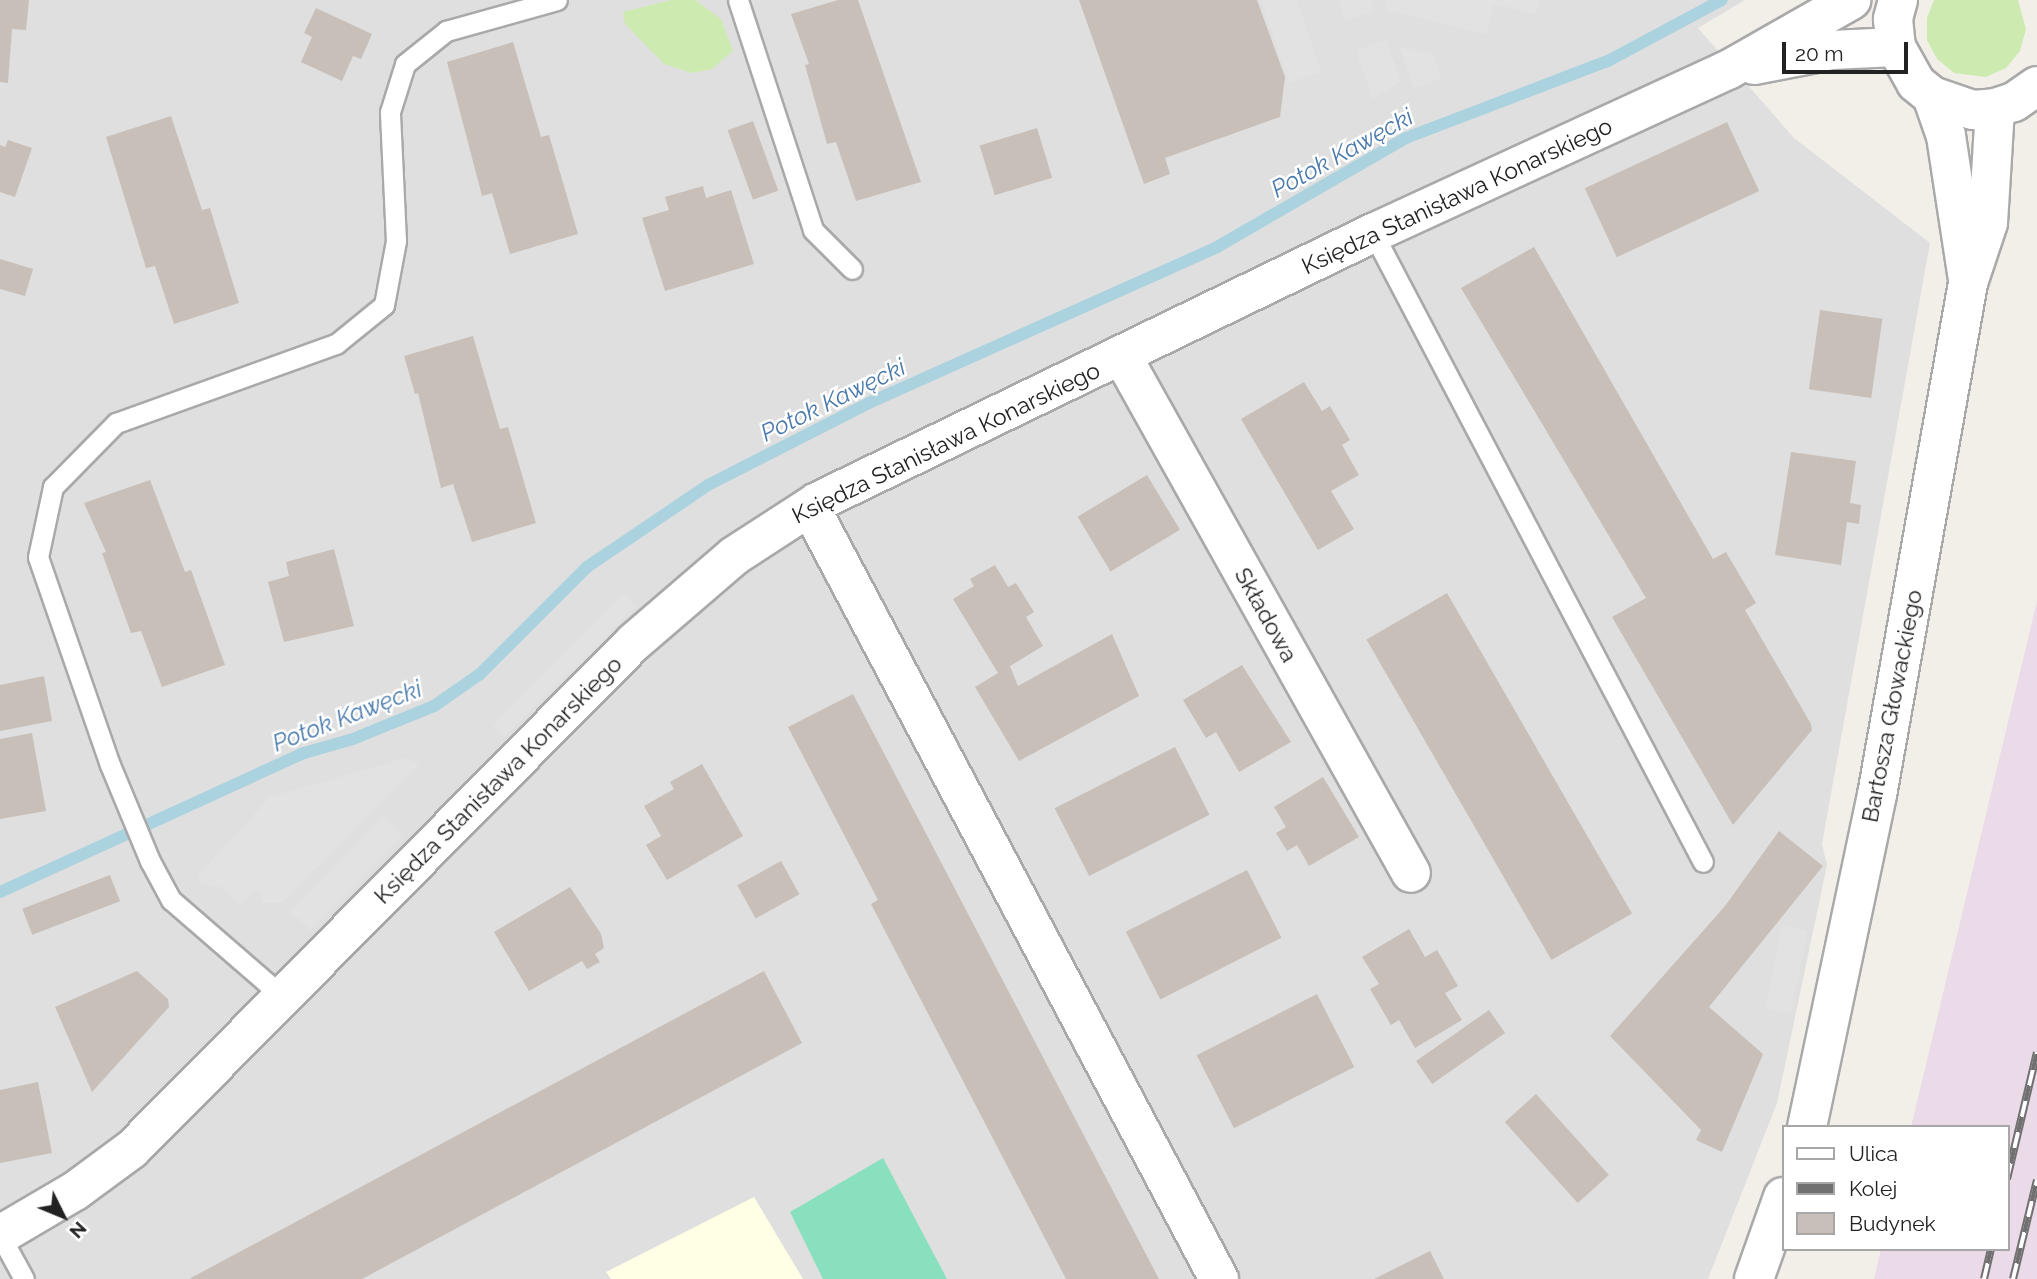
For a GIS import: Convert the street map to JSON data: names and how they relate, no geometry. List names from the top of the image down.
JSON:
{
  "streets": {
    "street": ["Księdza Stanisława Konarskiego", "Składowa", "Bartosza Głowackiego"]
  },
  "crossings": [
    ["Księdza Stanisława Konarskiego", "Składowa"]
  ],
  "water": ["Potok Kawęcki"],
  "legend": ["Ulica", "Kolej", "Budynek"],
  "scale_bar": "20 m",
  "north": "bottom right"
}
